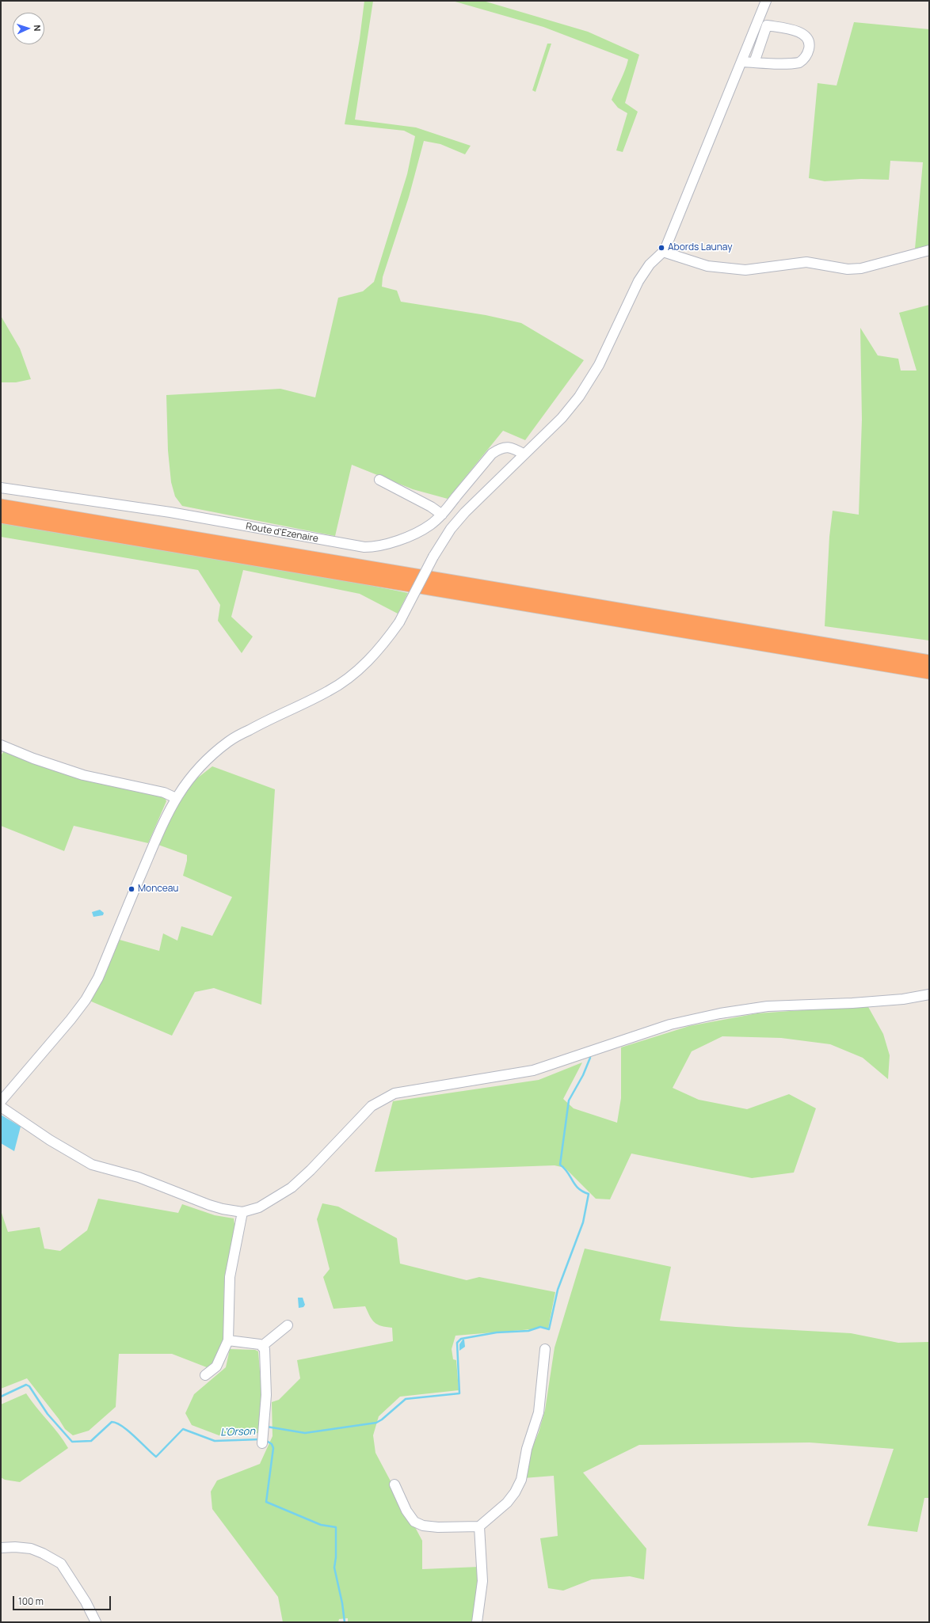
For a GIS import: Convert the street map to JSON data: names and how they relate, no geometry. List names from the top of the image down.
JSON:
{
  "streets": {
    "street": ["Route d'Ezenaire"]
  },
  "water": ["L’Orson"],
  "places": ["Abords Launay", "Monceau"],
  "scale_bar": "100 m",
  "north": "right"
}
